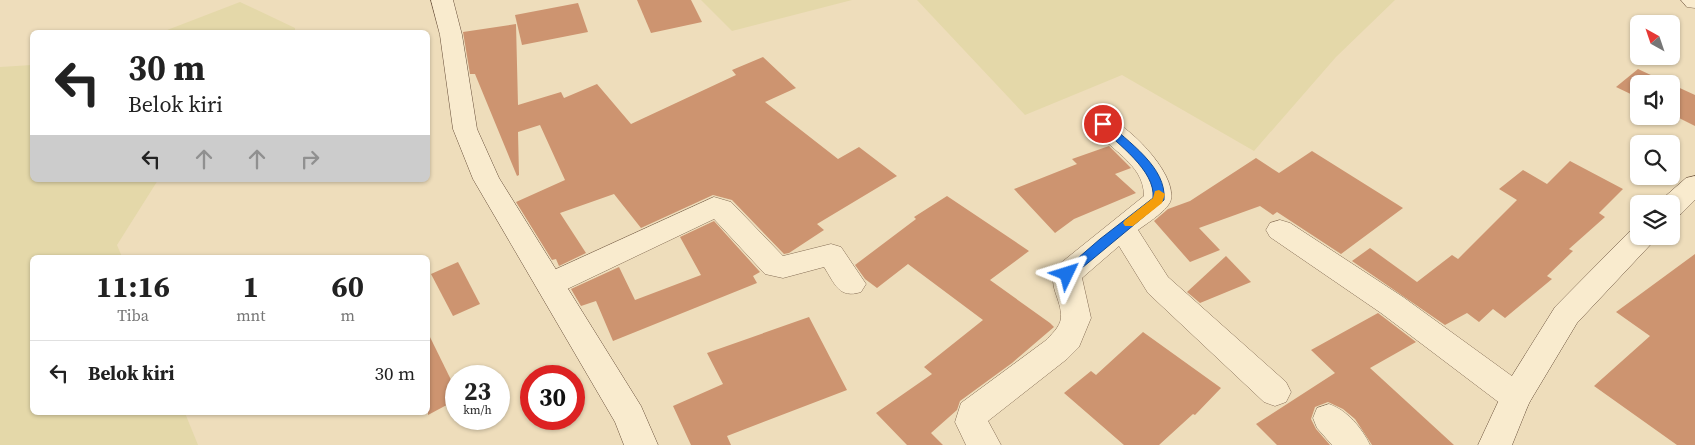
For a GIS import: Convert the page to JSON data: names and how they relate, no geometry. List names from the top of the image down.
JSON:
{
  "north": "top left",
  "page": {
    "turn": ["30 m", "Belok kiri"],
    "eta": [
      "11:16",
      "Tiba",
      "1",
      "mnt",
      "60",
      "m"
    ],
    "list": [
      {
        "name": "Belok kiri",
        "value": "30 m"
      }
    ],
    "speed": "23 km/h",
    "limit": "30"
  }
}
